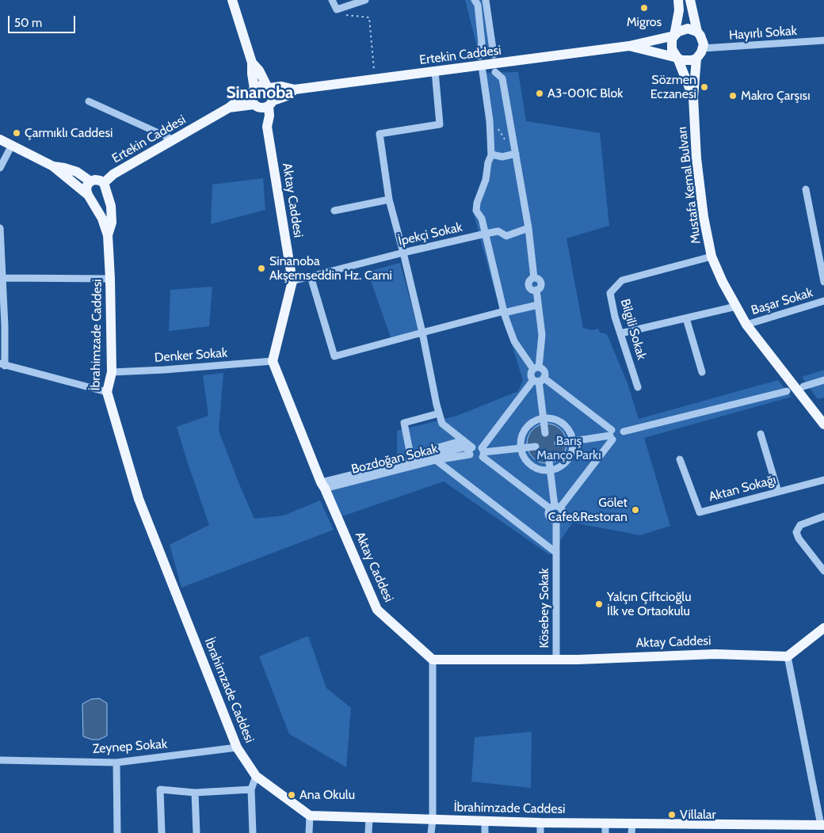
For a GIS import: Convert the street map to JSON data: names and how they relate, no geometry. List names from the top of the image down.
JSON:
{
  "streets": {
    "main road": [
      "Ertekin Caddesi",
      "Mustafa Kemal Bulvarı",
      "Aktay Caddesi",
      "İbrahimzade Caddesi"
    ],
    "street": [
      "Hayırlı Sokak",
      "İpekçi Sokak",
      "Başar Sokak",
      "Bilgili Sokak",
      "Denker Sokak",
      "Bozdoğan Sokak",
      "Aktan Sokağı",
      "Kösebey Sokak",
      "Zeynep Sokak"
    ]
  },
  "crossings": [
    ["Ertekin Caddesi", "Aktay Caddesi"],
    ["Ertekin Caddesi", "İbrahimzade Caddesi"],
    ["Mustafa Kemal Bulvarı", "Başar Sokak"],
    ["Mustafa Kemal Bulvarı", "Bilgili Sokak"],
    ["Aktay Caddesi", "İpekçi Sokak"],
    ["Aktay Caddesi", "Denker Sokak"],
    ["Aktay Caddesi", "Bozdoğan Sokak"],
    ["Aktay Caddesi", "Kösebey Sokak"],
    ["İbrahimzade Caddesi", "Denker Sokak"],
    ["İbrahimzade Caddesi", "Zeynep Sokak"]
  ],
  "districts": ["Sinanoba"],
  "parks": ["Barış Manço Parkı"],
  "places": [
    "Migros",
    "Sözmen Eczanesi",
    "A3-001C Blok",
    "Makro Çarşısı",
    "Çarmıklı Caddesi",
    "Sinanoba Akşemseddin Hz. Cami",
    "Gölet Cafe&Restoran",
    "Yalçın Çiftcioğlu İlk ve Ortaokulu",
    "Ana Okulu",
    "Villalar"
  ],
  "scale_bar": "50 m"
}
